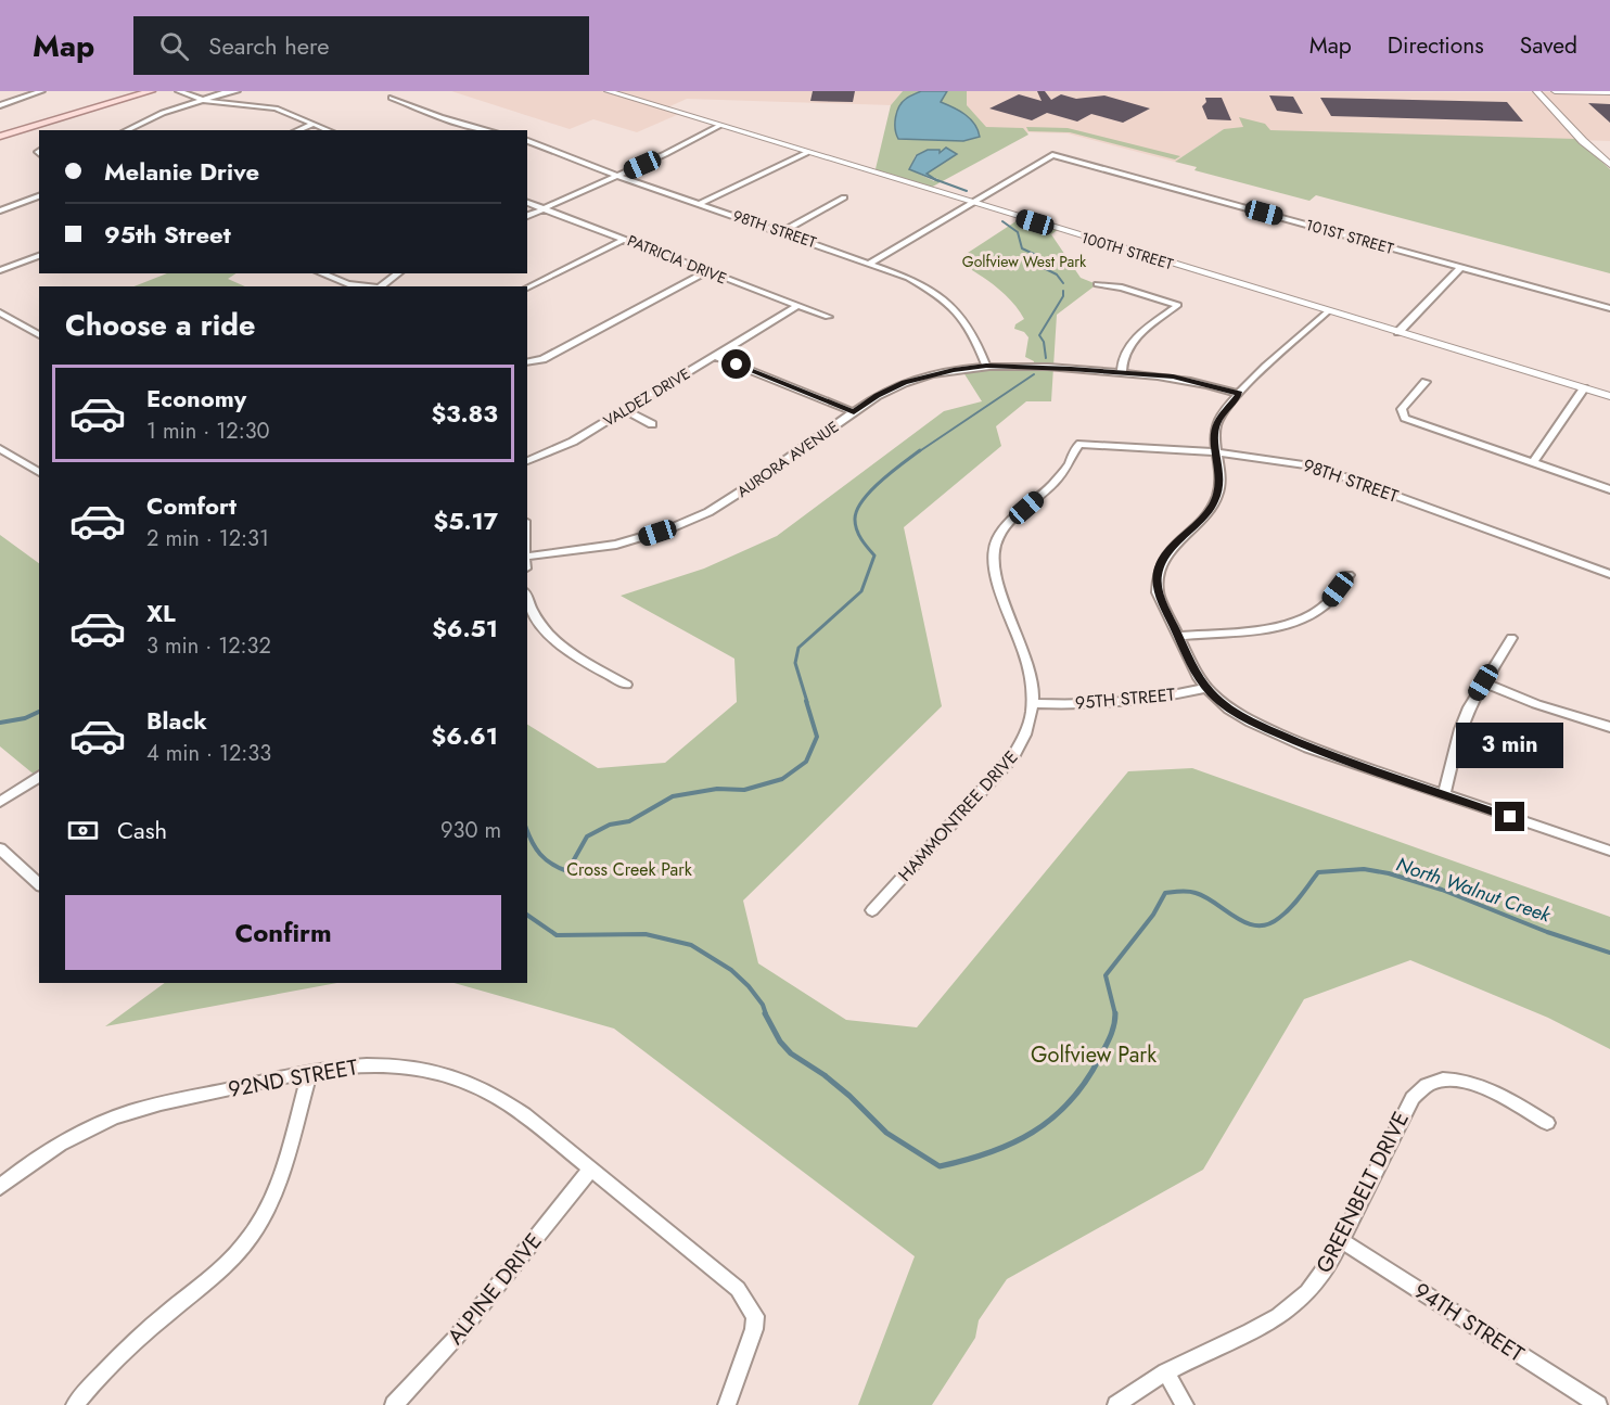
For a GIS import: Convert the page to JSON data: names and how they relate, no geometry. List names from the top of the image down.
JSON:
{
  "streets": {
    "street": [
      "98TH STREET",
      "101ST STREET",
      "100TH STREET",
      "PATRICIA DRIVE",
      "VALDEZ DRIVE",
      "AURORA AVENUE",
      "95TH STREET",
      "HAMMONTREE DRIVE",
      "92ND STREET",
      "GREENBELT DRIVE",
      "ALPINE DRIVE",
      "94TH STREET"
    ]
  },
  "crossings": [
    ["98TH STREET", "AURORA AVENUE"],
    ["98TH STREET", "HAMMONTREE DRIVE"],
    ["101ST STREET", "100TH STREET"],
    ["PATRICIA DRIVE", "VALDEZ DRIVE"],
    ["95TH STREET", "HAMMONTREE DRIVE"],
    ["92ND STREET", "ALPINE DRIVE"],
    ["GREENBELT DRIVE", "94TH STREET"]
  ],
  "water": ["North Walnut Creek"],
  "parks": ["Golfview West Park", "Cross Creek Park", "Golfview Park"],
  "page": {
    "header": "Map",
    "search": "Search here",
    "nav": ["Map", "Directions", "Saved"],
    "banner": ["Melanie Drive", "95th Street"],
    "heading": "Choose a ride",
    "list": [
      {
        "name": "Economy",
        "note": "1 min · 12:30",
        "value": "$3.83"
      },
      {
        "name": "Comfort",
        "note": "2 min · 12:31",
        "value": "$5.17"
      },
      {
        "name": "XL",
        "note": "3 min · 12:32",
        "value": "$6.51"
      },
      {
        "name": "Black",
        "note": "4 min · 12:33",
        "value": "$6.61"
      }
    ],
    "bubble": "3 min",
    "pay": ["Cash", "930 m"],
    "buttons": "Confirm"
  }
}
